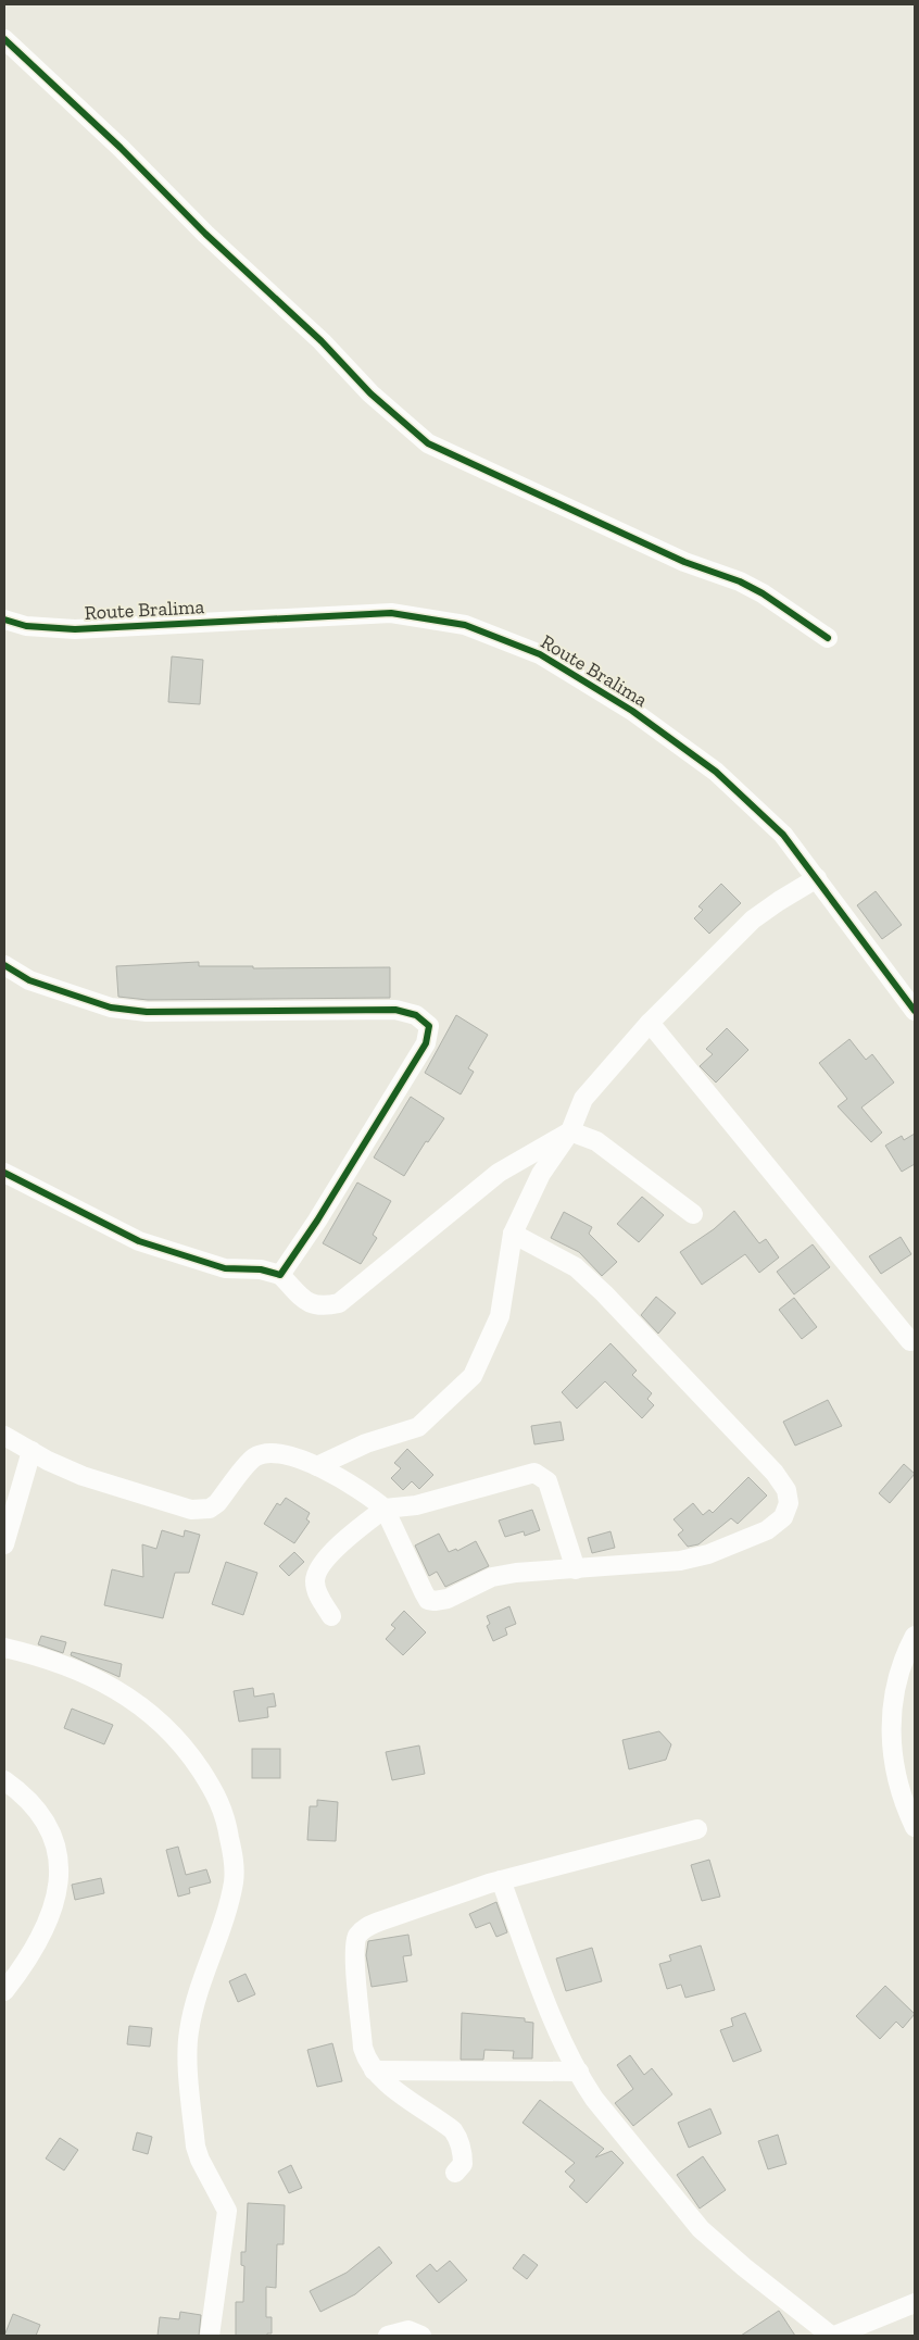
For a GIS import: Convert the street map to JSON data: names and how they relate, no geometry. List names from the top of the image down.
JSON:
{
  "streets": {
    "street": ["Route Bralima"]
  }
}
